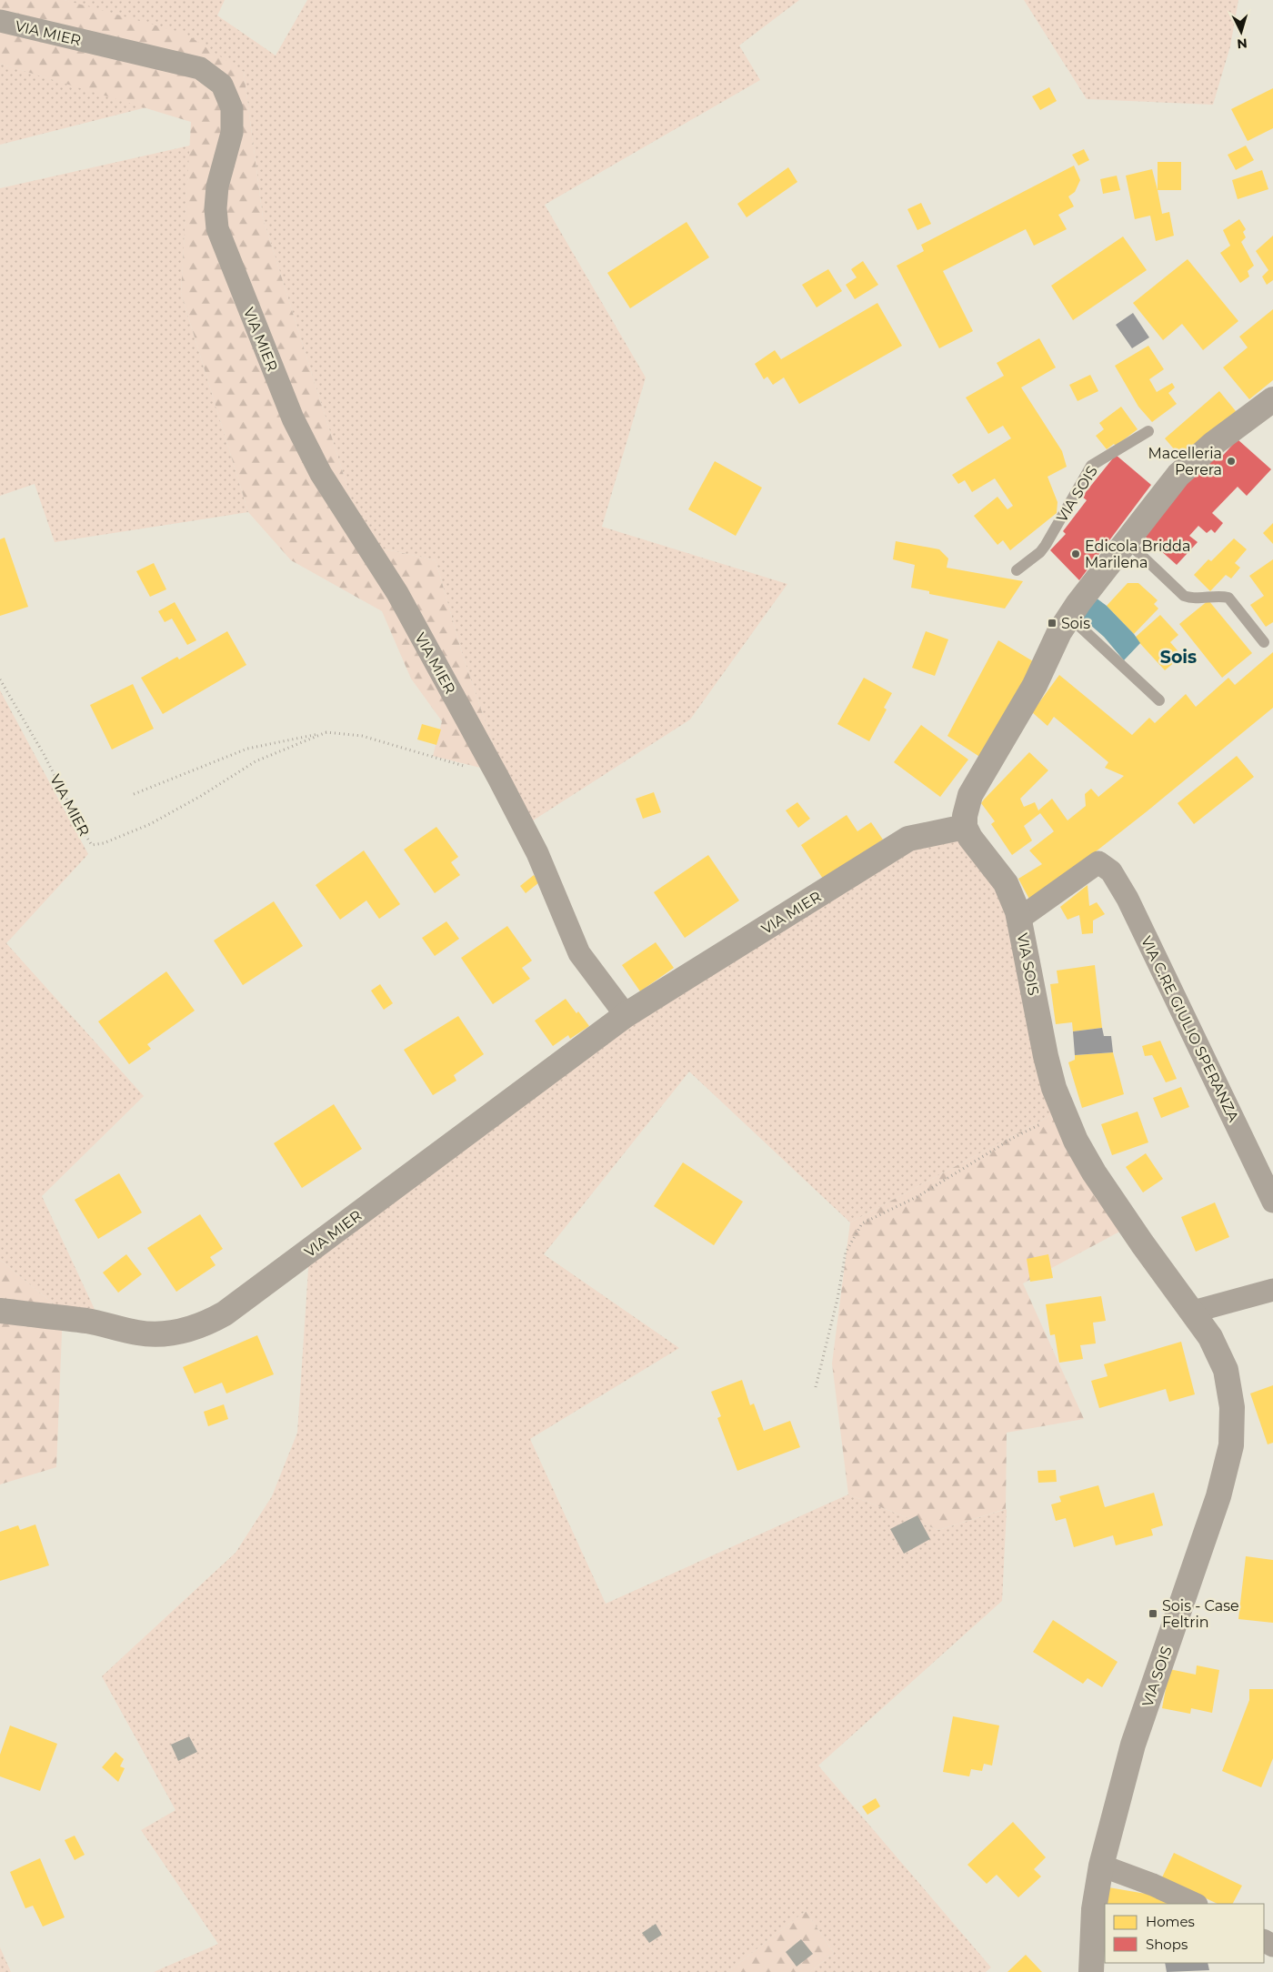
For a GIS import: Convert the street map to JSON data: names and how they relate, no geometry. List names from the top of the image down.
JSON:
{
  "streets": {
    "street": ["VIA MIER", "VIA SOIS", "VIA C.RE GIULIO SPERANZA"]
  },
  "crossings": [
    ["VIA MIER", "VIA SOIS"],
    ["VIA SOIS", "VIA C.RE GIULIO SPERANZA"]
  ],
  "districts": ["Sois"],
  "places": {
    "other": ["Macelleria Perera", "Edicola Bridda Marilena"],
    "transit": ["Sois", "Sois - Case Feltrin"]
  },
  "legend": ["Homes", "Shops"],
  "north": "bottom"
}
